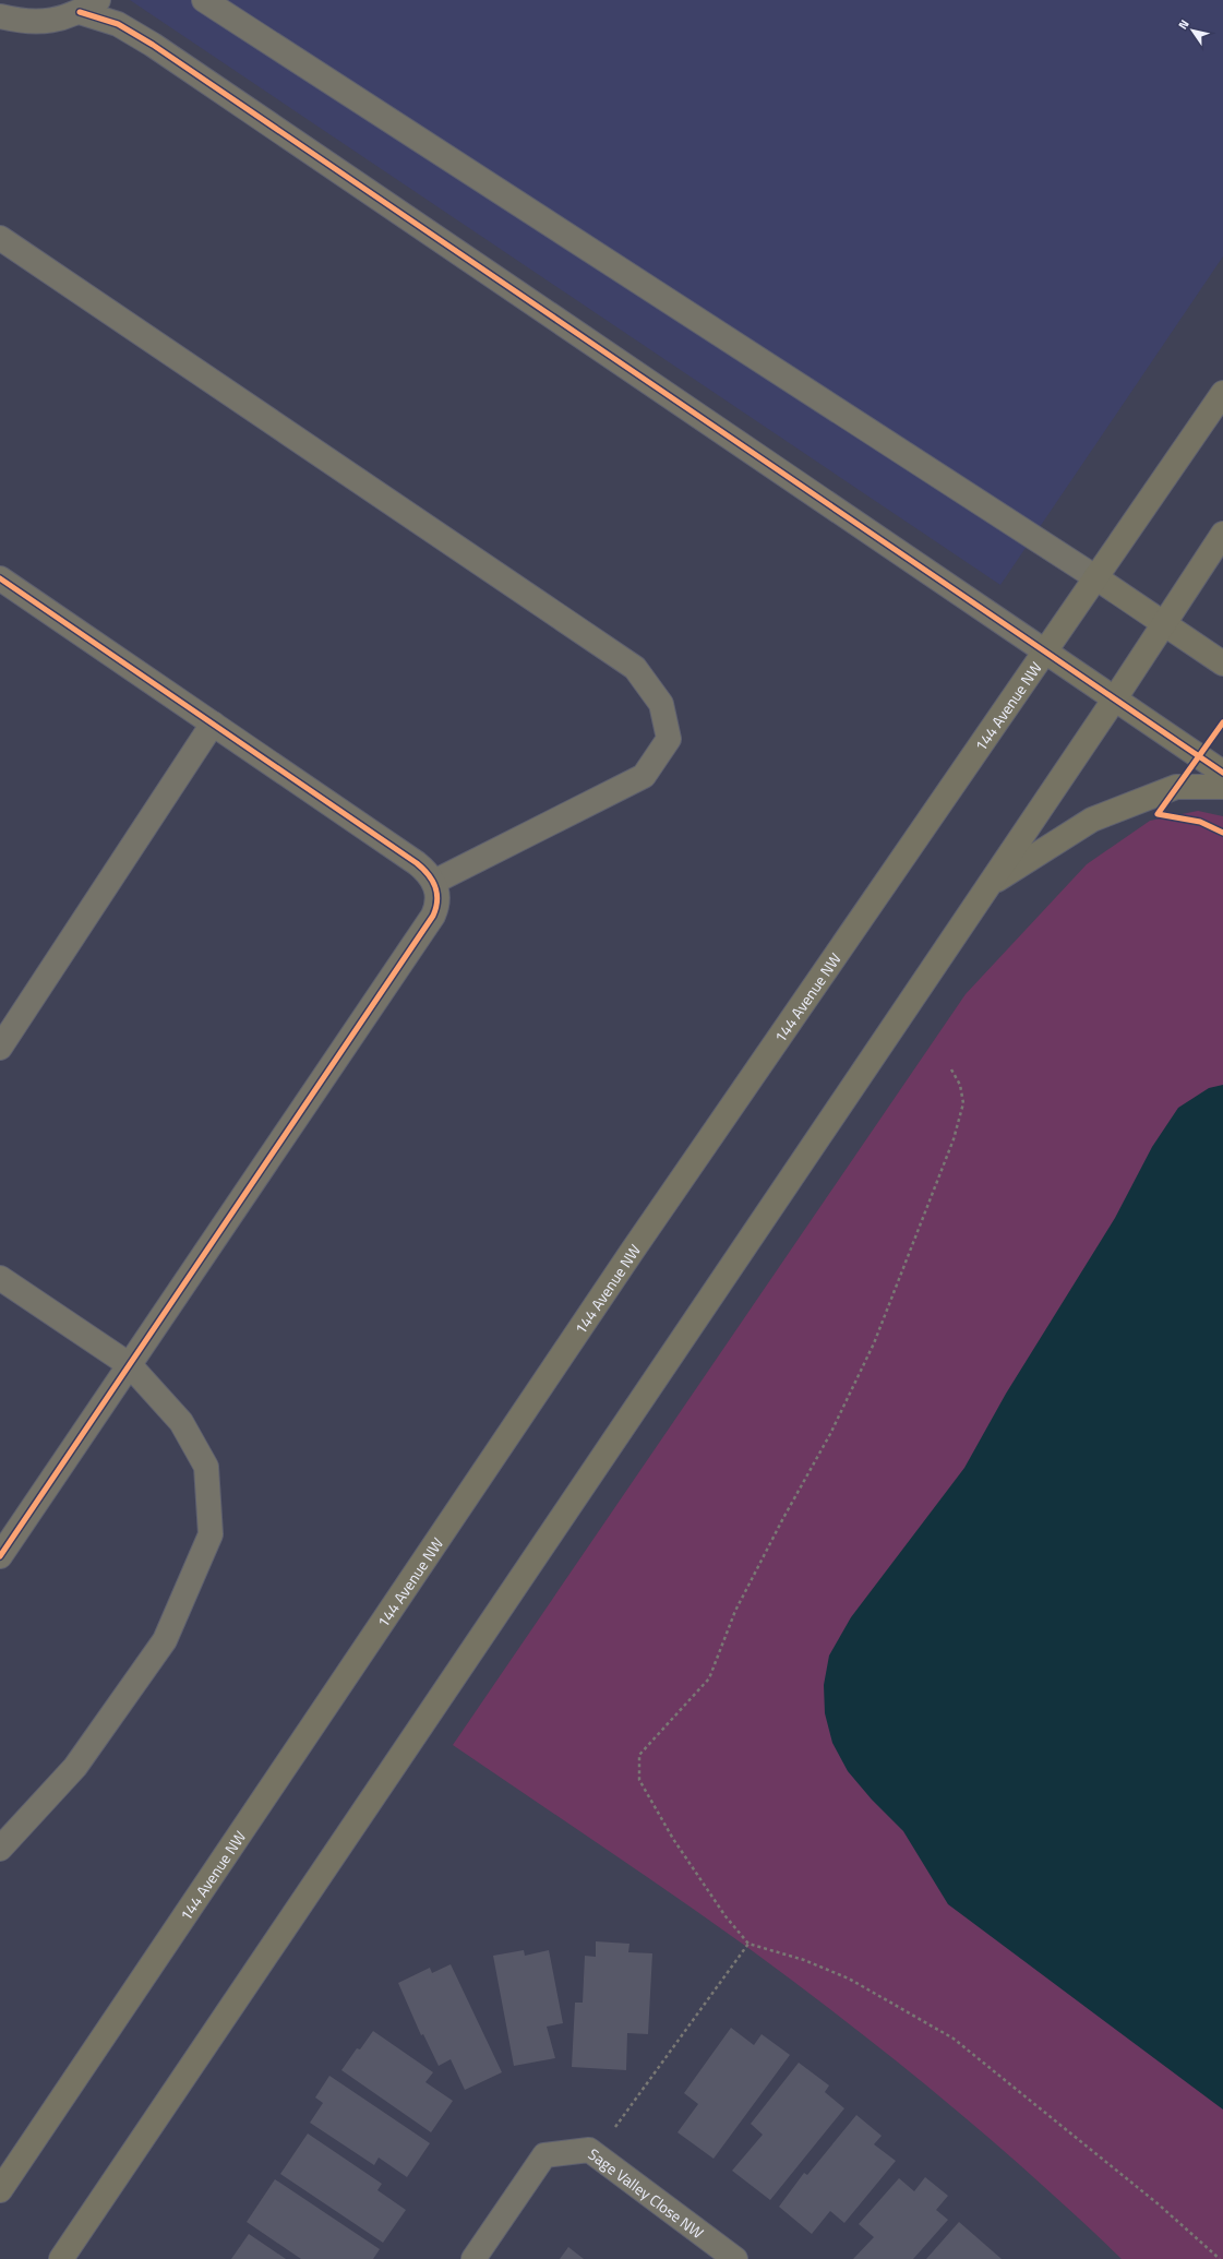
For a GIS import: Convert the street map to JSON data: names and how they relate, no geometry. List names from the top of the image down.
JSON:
{
  "streets": {
    "main road": ["144 Avenue NW"],
    "street": ["Sage Valley Close NW"]
  },
  "north": "top left"
}
